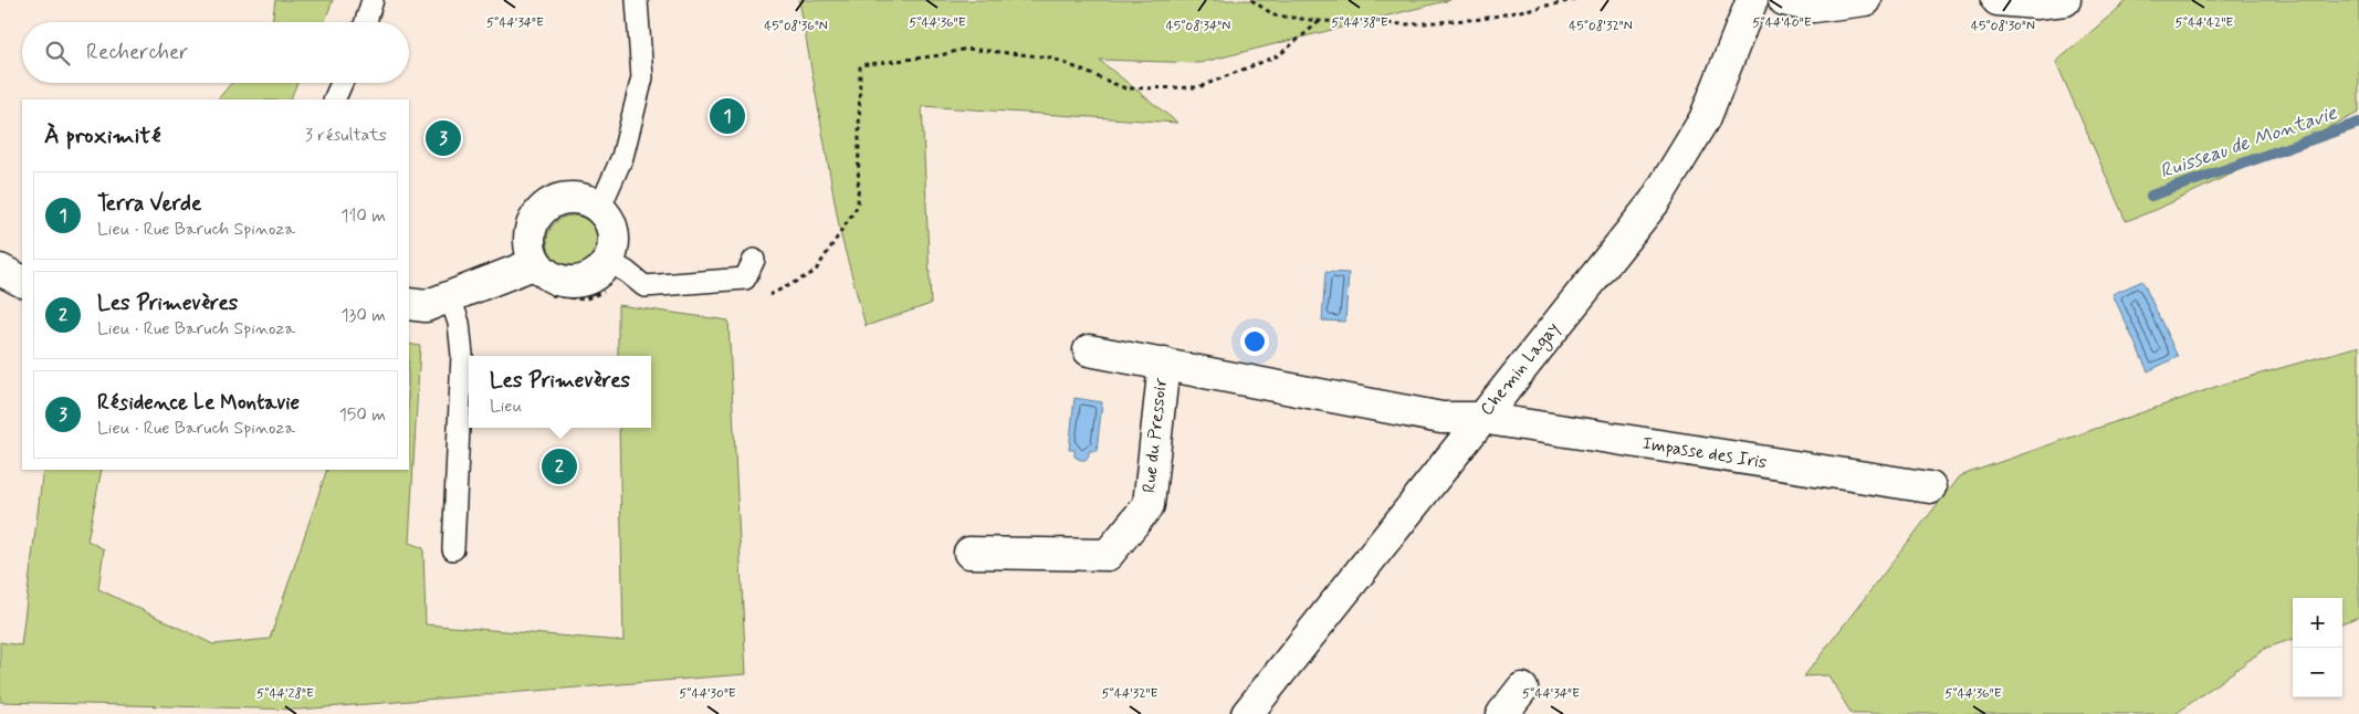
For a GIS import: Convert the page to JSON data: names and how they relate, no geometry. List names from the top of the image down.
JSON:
{
  "streets": {
    "street": ["Chemin Lagay", "Rue du Pressoir", "Impasse des Iris"]
  },
  "crossings": [
    ["Chemin Lagay", "Rue du Pressoir"],
    ["Chemin Lagay", "Impasse des Iris"],
    ["Rue du Pressoir", "Impasse des Iris"]
  ],
  "water": ["Ruisseau de Montavie"],
  "page": {
    "search": "Rechercher",
    "pins": ["1", "3", "2"],
    "heading": ["À proximité", "3 résultats"],
    "list": [
      {
        "mark": "1",
        "name": "Terra Verde",
        "note": "Lieu · Rue Baruch Spinoza",
        "value": "110 m"
      },
      {
        "mark": "2",
        "name": "Les Primevères",
        "note": "Lieu · Rue Baruch Spinoza",
        "value": "130 m"
      },
      {
        "mark": "3",
        "name": "Résidence Le Montavie",
        "note": "Lieu · Rue Baruch Spinoza",
        "value": "150 m"
      }
    ],
    "popup": ["Les Primevères", "Lieu"],
    "map_buttons": ["+", "−"]
  },
  "coordinates": [
    "5°44'34\"E",
    "5°44'36\"E",
    "5°44'38\"E",
    "5°44'40\"E",
    "5°44'42\"E",
    "45°08'36\"N",
    "45°08'34\"N",
    "45°08'32\"N",
    "45°08'30\"N",
    "5°44'28\"E",
    "5°44'30\"E",
    "5°44'32\"E"
  ]
}
